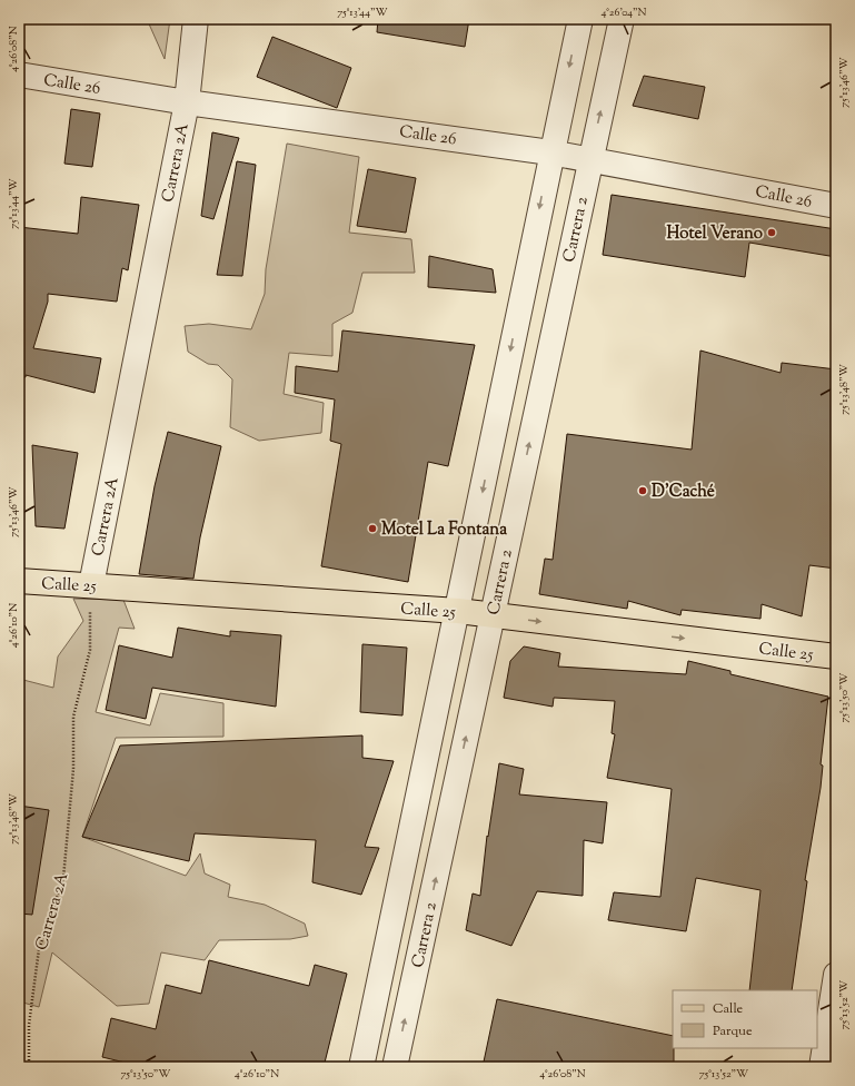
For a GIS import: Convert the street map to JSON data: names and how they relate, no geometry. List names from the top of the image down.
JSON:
{
  "streets": {
    "main road": ["Calle 25"],
    "street": ["Calle 26", "Carrera 2A", "Carrera 2"]
  },
  "crossings": [
    ["Calle 26", "Carrera 2A"],
    ["Calle 26", "Carrera 2"],
    ["Carrera 2A", "Calle 25"],
    ["Carrera 2", "Calle 25"]
  ],
  "one_way": ["Calle 25"],
  "places": ["Hotel Verano", "D'Caché", "Motel La Fontana"],
  "legend": ["Calle", "Parque"],
  "coordinates": [
    "75°13'44\"W",
    "4°26'04\"N",
    "4°26'08\"N",
    "75°13'46\"W",
    "75°13'48\"W",
    "4°26'10\"N",
    "75°13'50\"W",
    "75°13'52\"W"
  ]
}
